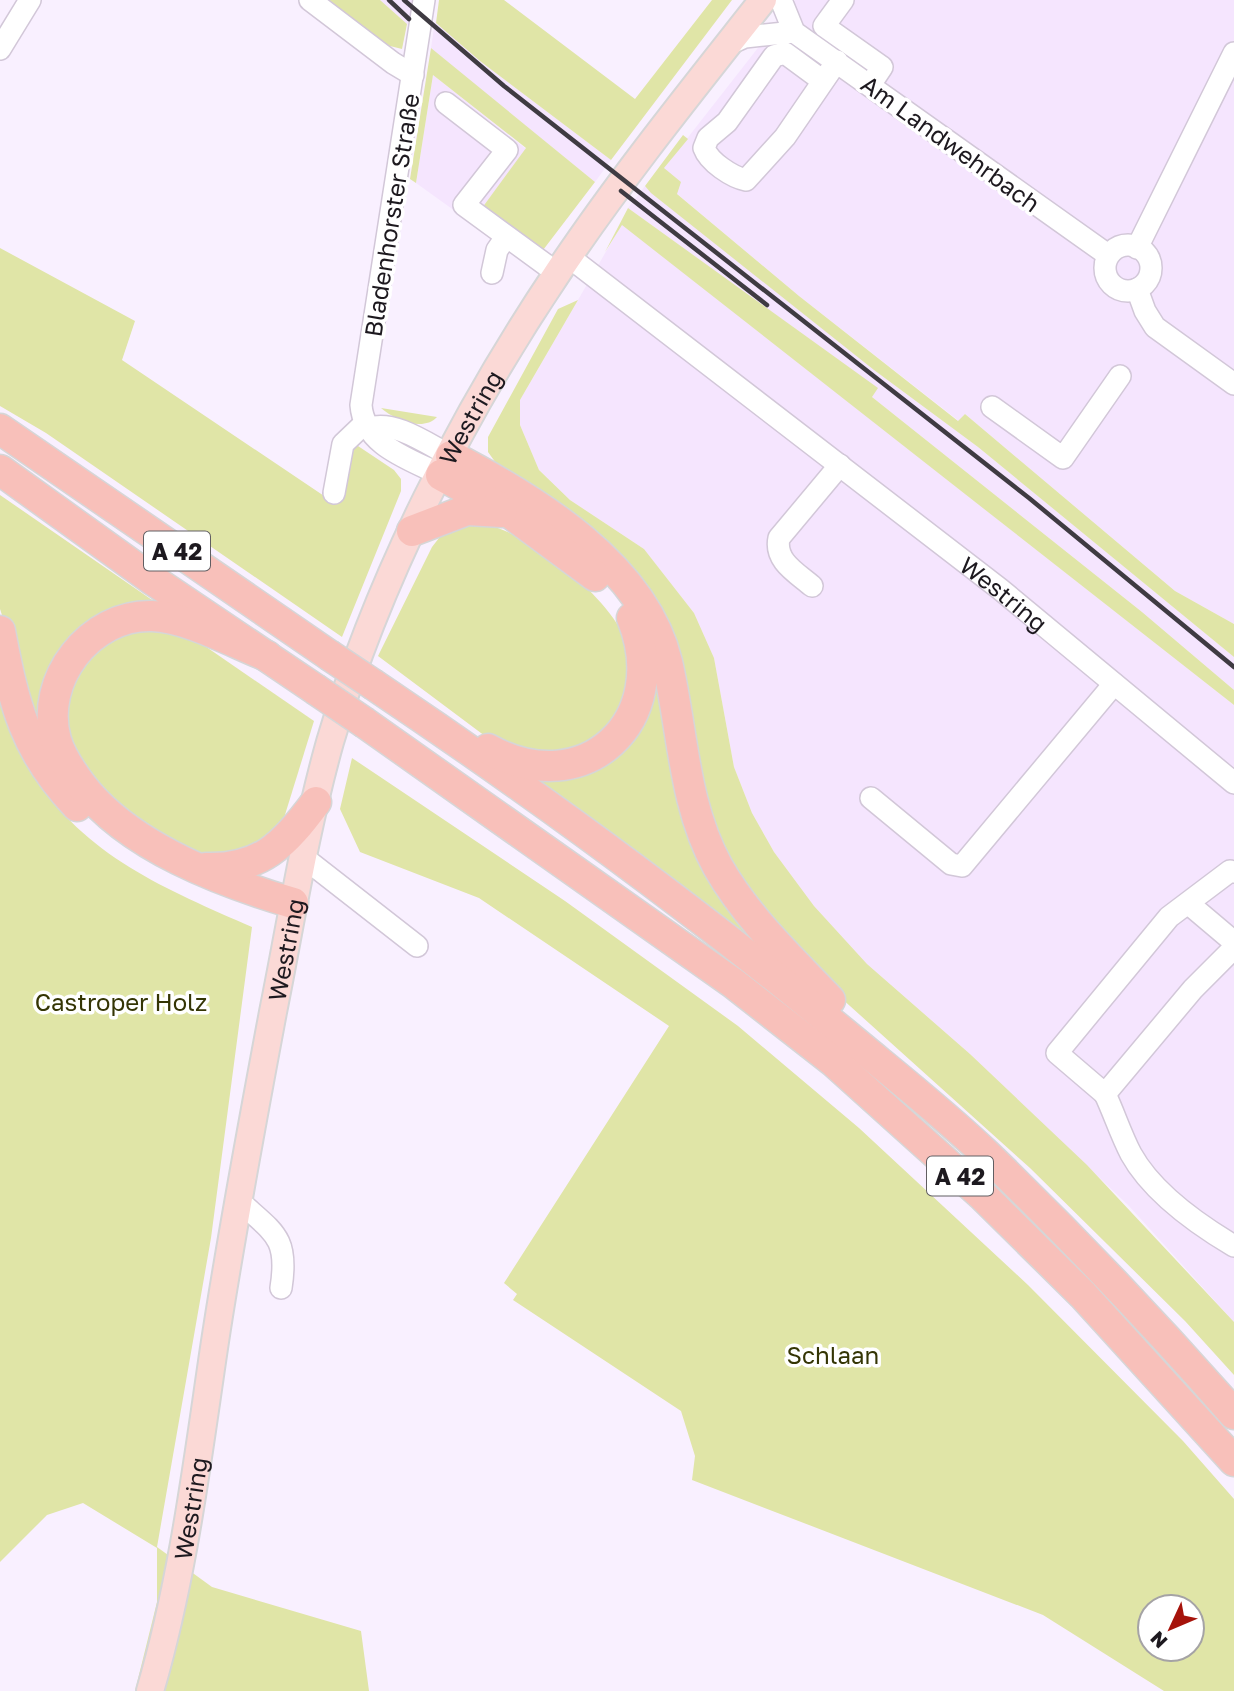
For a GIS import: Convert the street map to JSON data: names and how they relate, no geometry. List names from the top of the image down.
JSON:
{
  "streets": {
    "highway": ["A 42"],
    "main road": ["Westring"],
    "street": ["Am Landwehrbach", "Bladenhorster Straße"]
  },
  "parks": ["Castroper Holz", "Schlaan"],
  "north": "bottom left"
}
